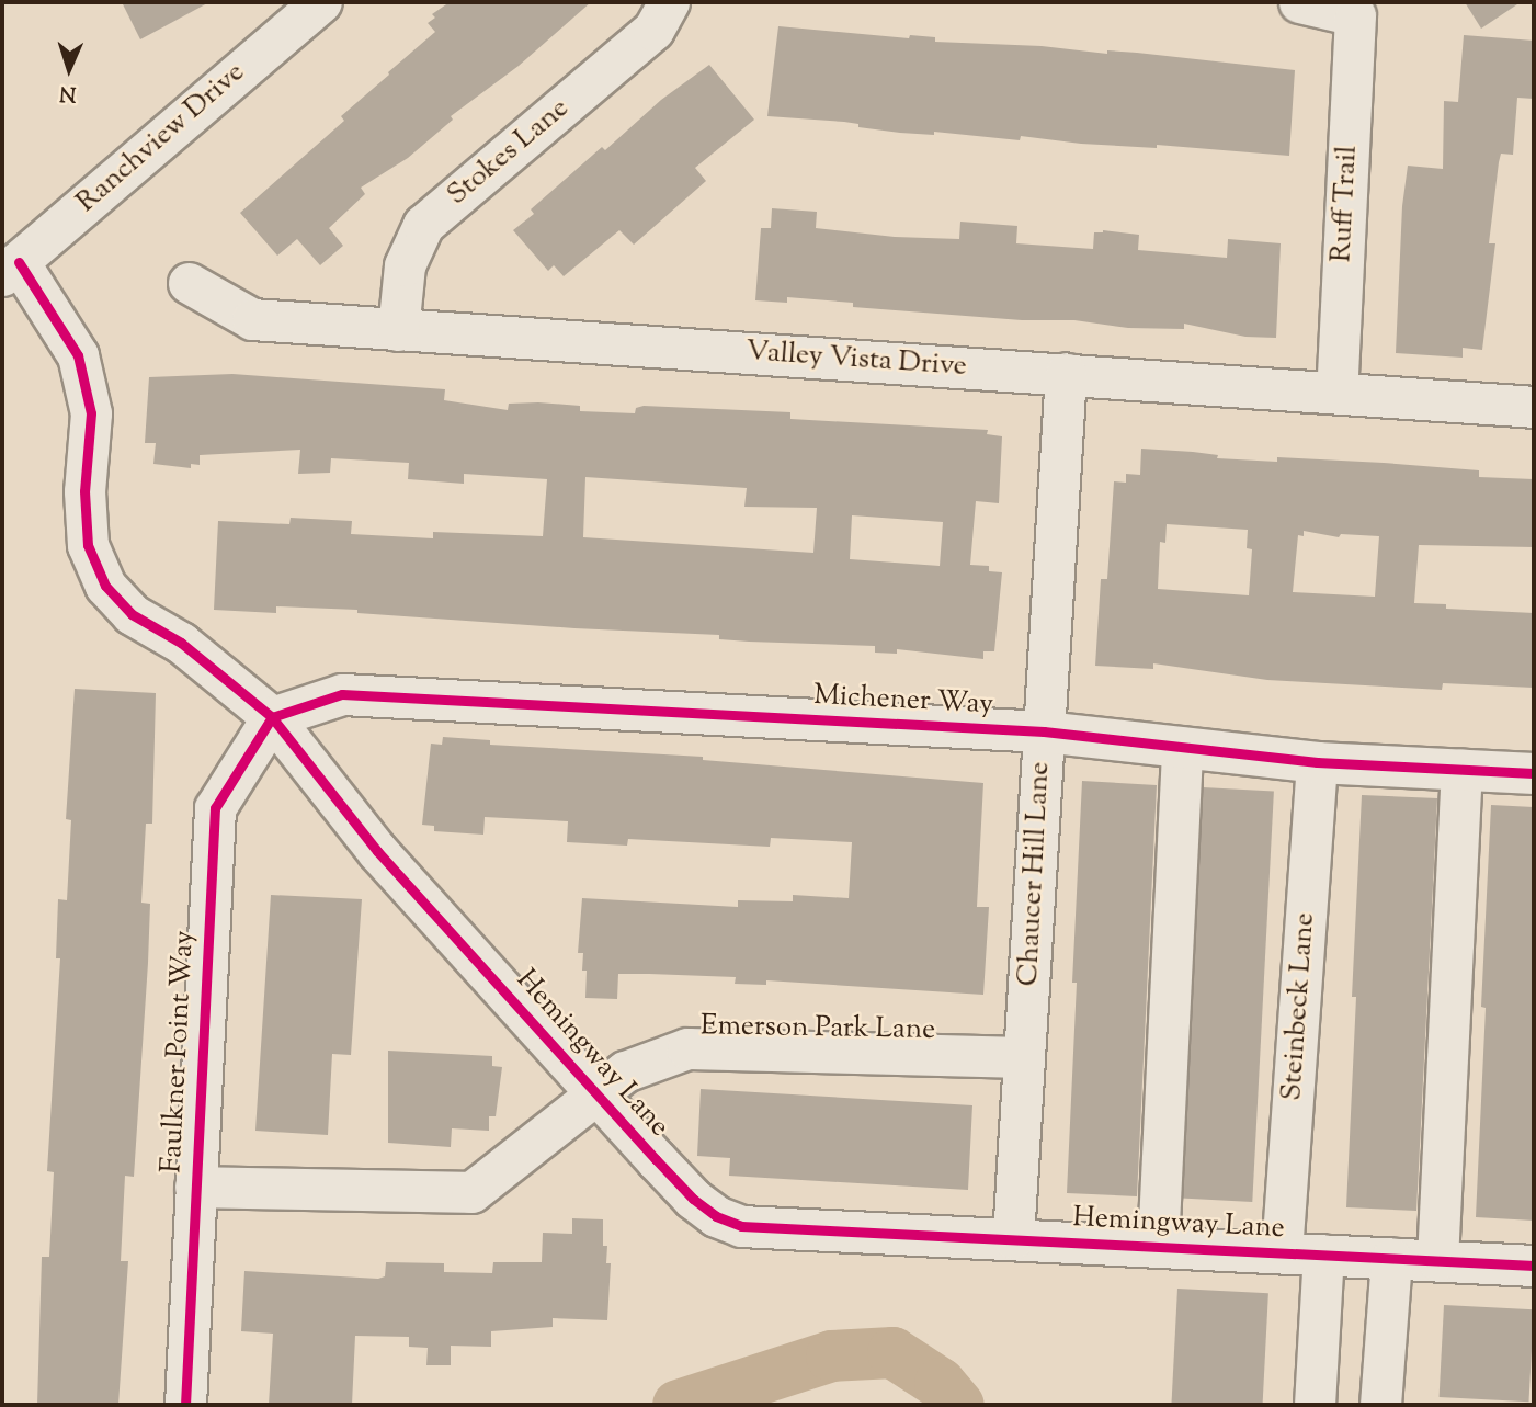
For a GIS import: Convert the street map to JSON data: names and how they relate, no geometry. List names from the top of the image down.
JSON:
{
  "streets": {
    "street": [
      "Ranchview Drive",
      "Stokes Lane",
      "Ruff Trail",
      "Valley Vista Drive",
      "Michener Way",
      "Chaucer Hill Lane",
      "Steinbeck Lane",
      "Emerson Park Lane",
      "Faulkner Point Way",
      "Hemingway Lane"
    ]
  },
  "crossings": [
    ["Ranchview Drive", "Hemingway Lane"],
    ["Stokes Lane", "Valley Vista Drive"],
    ["Ruff Trail", "Valley Vista Drive"],
    ["Valley Vista Drive", "Chaucer Hill Lane"],
    ["Michener Way", "Chaucer Hill Lane"],
    ["Michener Way", "Steinbeck Lane"],
    ["Michener Way", "Faulkner Point Way"],
    ["Michener Way", "Hemingway Lane"],
    ["Chaucer Hill Lane", "Emerson Park Lane"],
    ["Chaucer Hill Lane", "Hemingway Lane"],
    ["Steinbeck Lane", "Hemingway Lane"],
    ["Emerson Park Lane", "Faulkner Point Way"],
    ["Emerson Park Lane", "Hemingway Lane"],
    ["Faulkner Point Way", "Hemingway Lane"]
  ],
  "north": "bottom"
}
